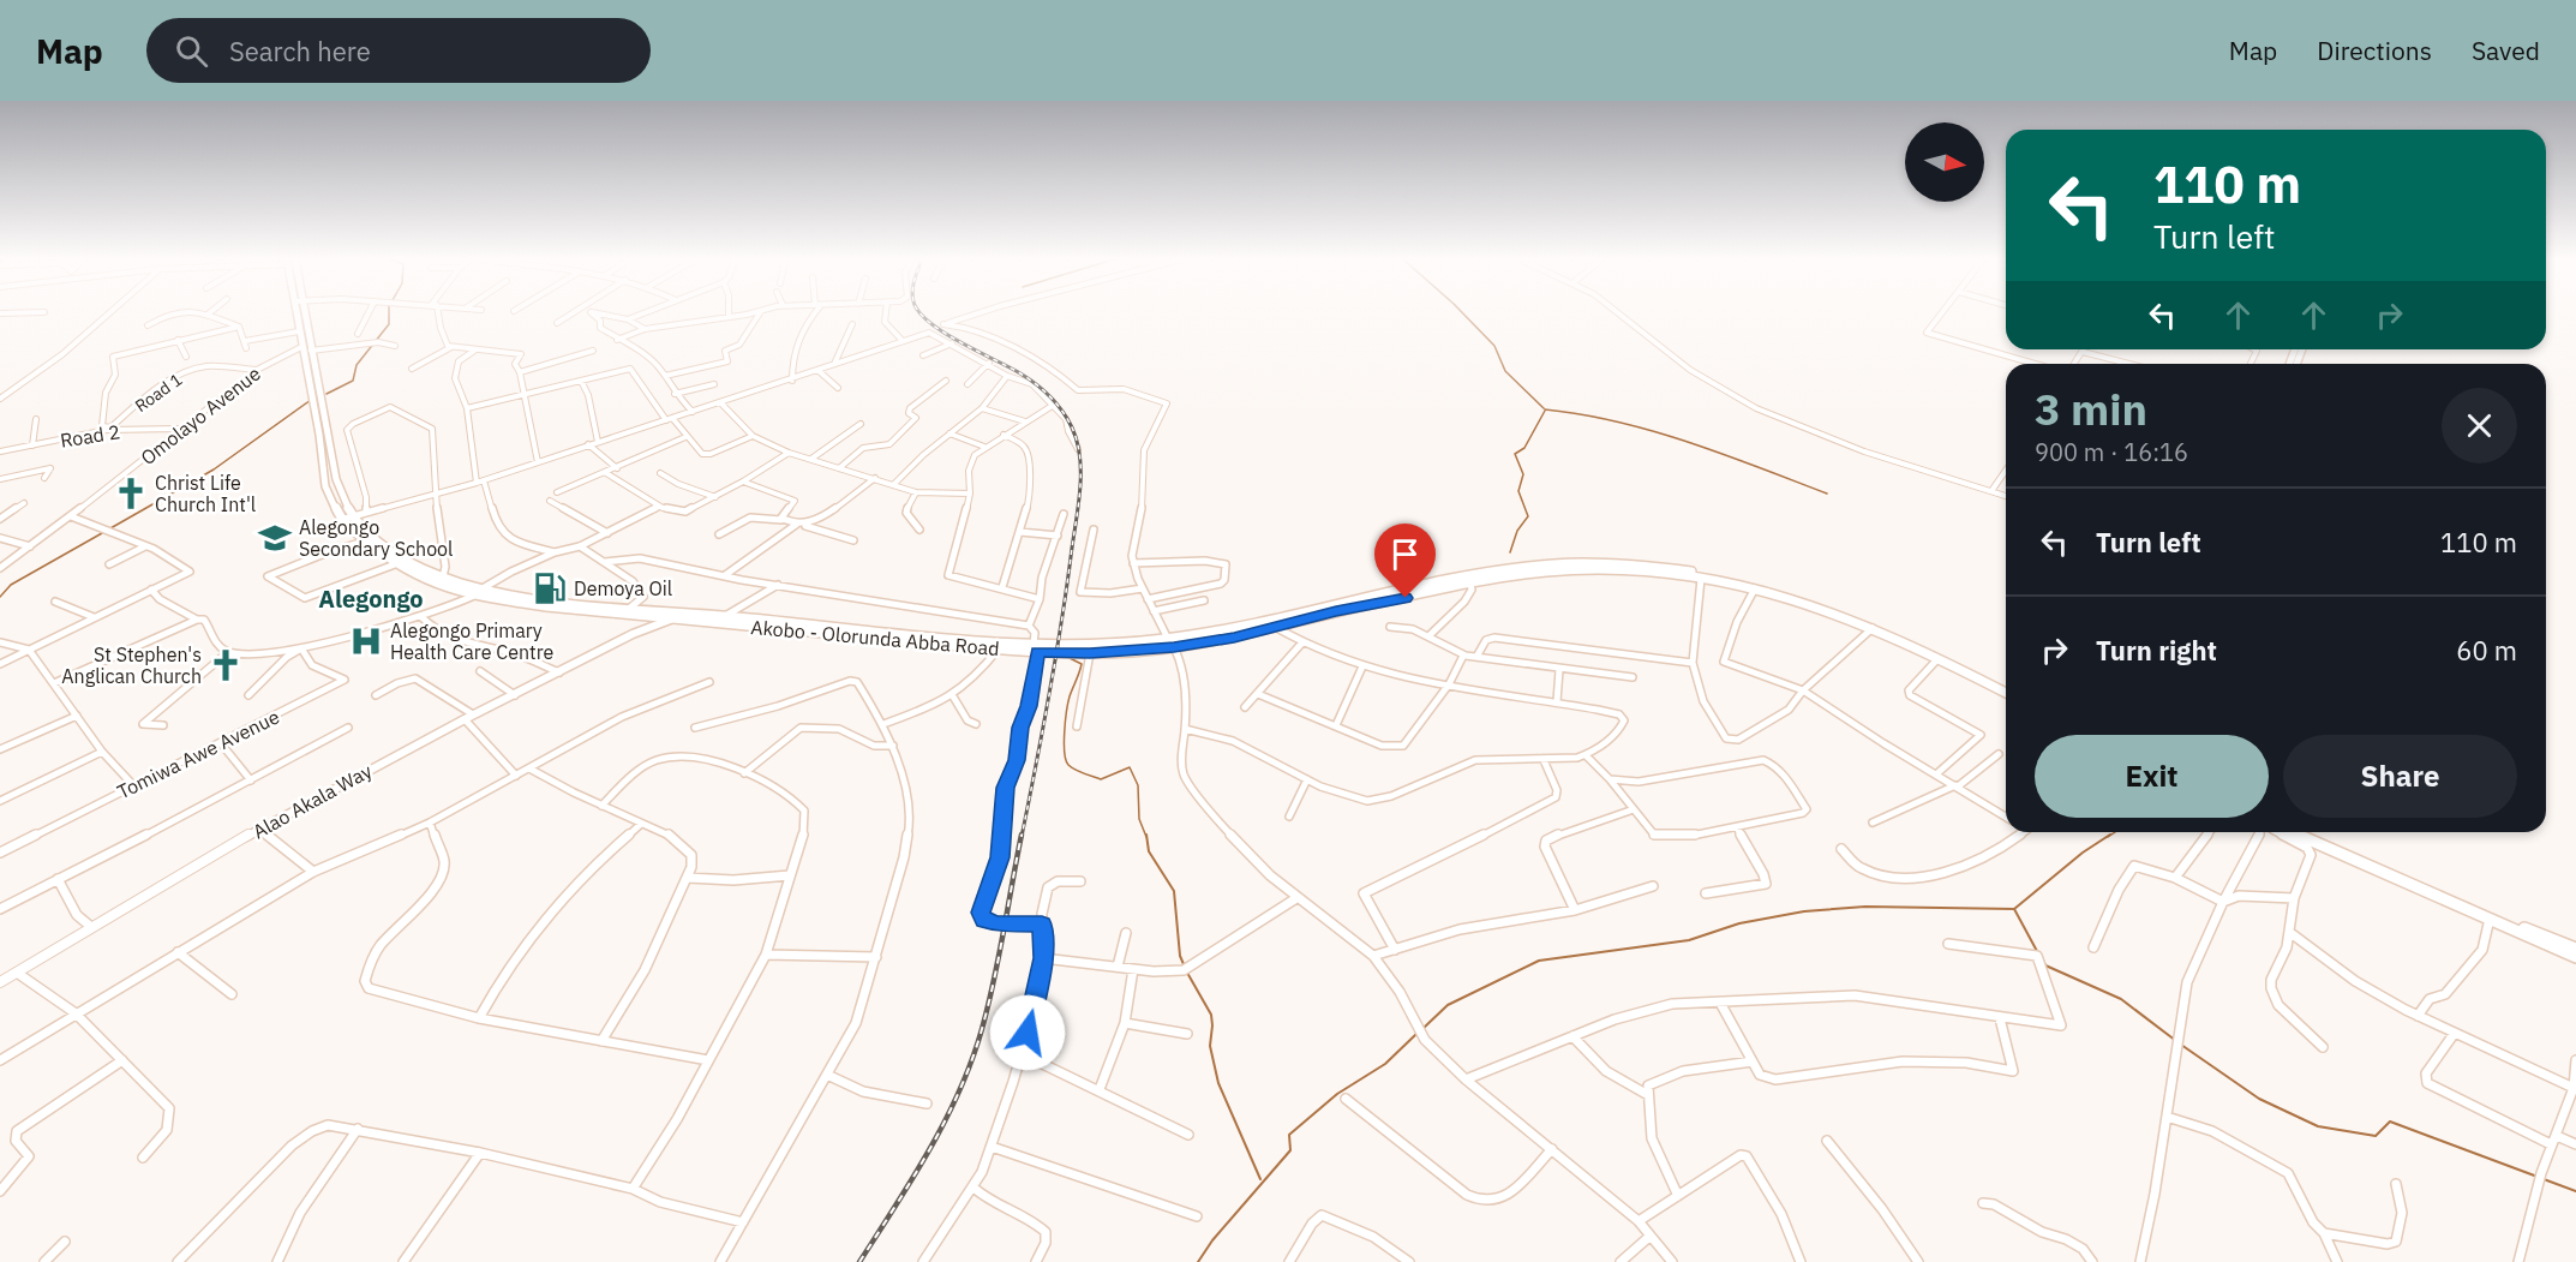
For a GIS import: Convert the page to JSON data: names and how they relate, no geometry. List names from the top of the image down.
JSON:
{
  "streets": {
    "main road": ["Akobo - Olorunda Abba Road"],
    "street": [
      "Road 1",
      "Omolayo Avenue",
      "Road 2",
      "Tomiwa Awe Avenue",
      "Alao Akala Way"
    ]
  },
  "crossings": [
    ["Road 1", "Omolayo Avenue"],
    ["Road 1", "Road 2"],
    ["Omolayo Avenue", "Road 2"],
    ["Omolayo Avenue", "Akobo - Olorunda Abba Road"],
    ["Akobo - Olorunda Abba Road", "Alao Akala Way"]
  ],
  "districts": ["Alegongo"],
  "places": {
    "church": ["Christ Life Church Int'l", "St Stephen's Anglican Church"],
    "school or university": ["Alegongo Secondary School"],
    "fuel station": ["Demoya Oil"],
    "hospital": ["Alegongo Primary Health Care Centre"]
  },
  "north": "right",
  "page": {
    "header": "Map",
    "search": "Search here",
    "nav": ["Map", "Directions", "Saved"],
    "turn": ["110 m", "Turn left"],
    "heading": ["3 min", "900 m · 16:16"],
    "list": [
      {
        "name": "Turn left",
        "value": "110 m"
      },
      {
        "name": "Turn right",
        "value": "60 m"
      }
    ],
    "buttons": ["Exit", "Share"]
  }
}
